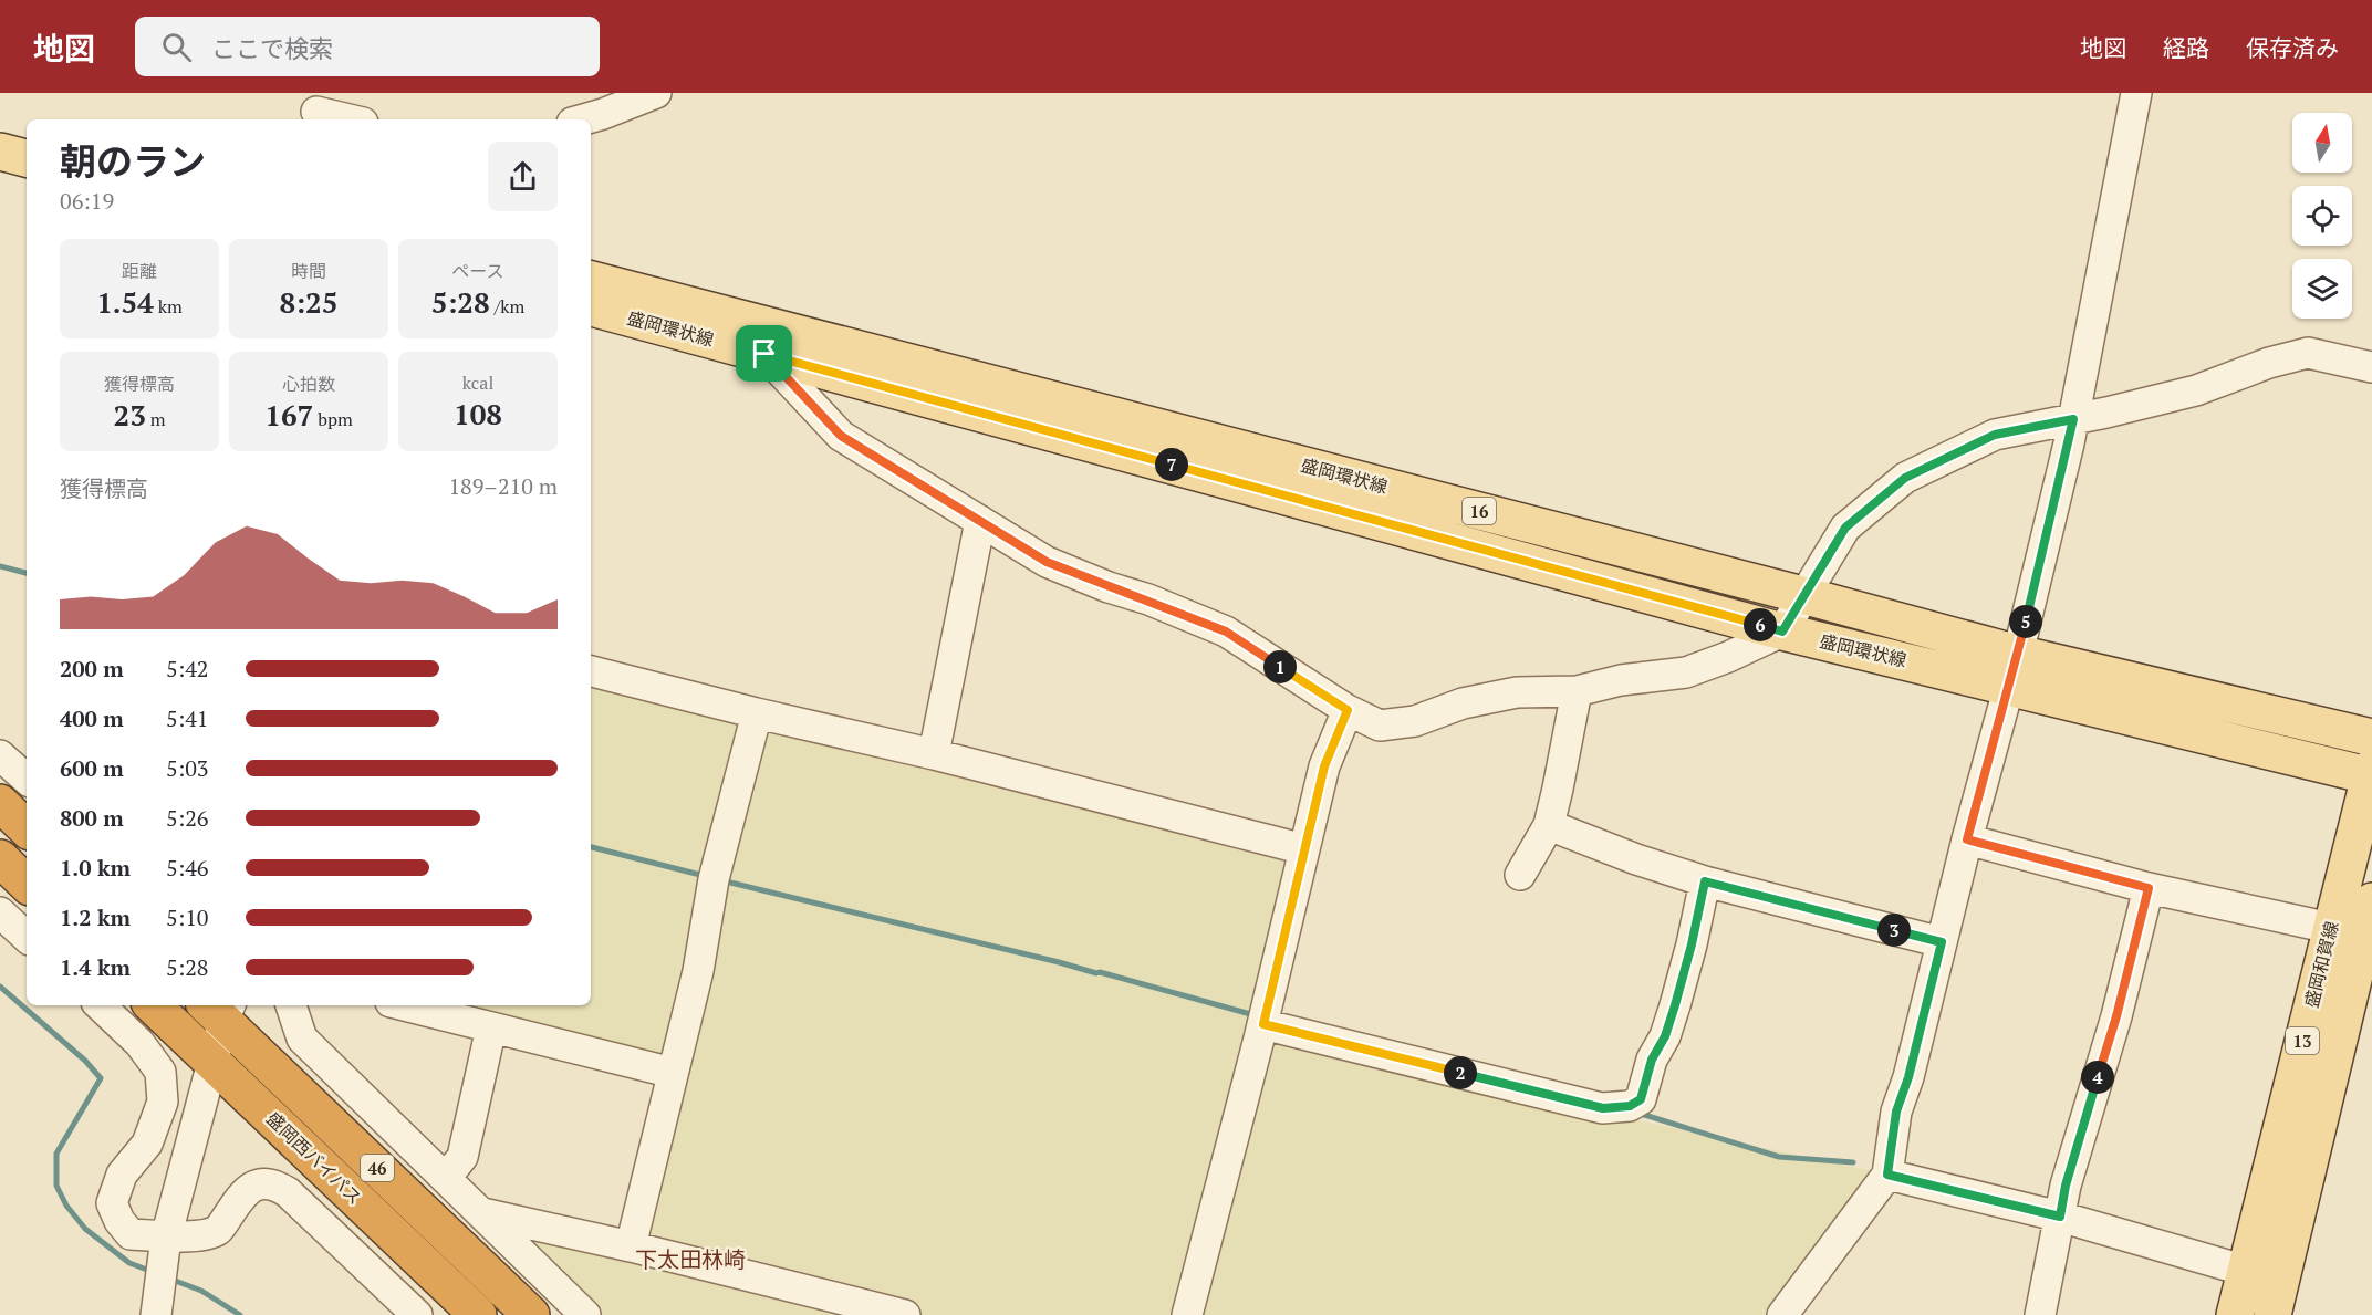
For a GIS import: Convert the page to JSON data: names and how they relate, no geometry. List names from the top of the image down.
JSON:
{
  "streets": {
    "highway": ["盛岡西バイパス", "46"],
    "main road": [
      "盛岡環状線",
      "16",
      "盛岡和賀線",
      "13"
    ]
  },
  "crossings": [
    ["盛岡環状線", "盛岡和賀線"]
  ],
  "districts": ["下太田林崎"],
  "north": "top",
  "page": {
    "header": "地図",
    "search": "ここで検索",
    "nav": ["地図", "経路", "保存済み"],
    "heading": ["朝のラン", "06:19"],
    "stats": [
      ["距離", "1.54 km"],
      ["時間", "8:25"],
      ["ペース", "5:28 /km"],
      ["獲得標高", "23 m"],
      ["心拍数", "167 bpm"],
      ["kcal", "108"]
    ],
    "pins": [
      "7",
      "5",
      "6",
      "1",
      "3",
      "2",
      "4"
    ],
    "chart": ["獲得標高", "189–210 m"],
    "list": [
      {
        "name": "200 m",
        "note": "5:42"
      },
      {
        "name": "400 m",
        "note": "5:41"
      },
      {
        "name": "600 m",
        "note": "5:03"
      },
      {
        "name": "800 m",
        "note": "5:26"
      },
      {
        "name": "1.0 km",
        "note": "5:46"
      },
      {
        "name": "1.2 km",
        "note": "5:10"
      },
      {
        "name": "1.4 km",
        "note": "5:28"
      }
    ]
  }
}
